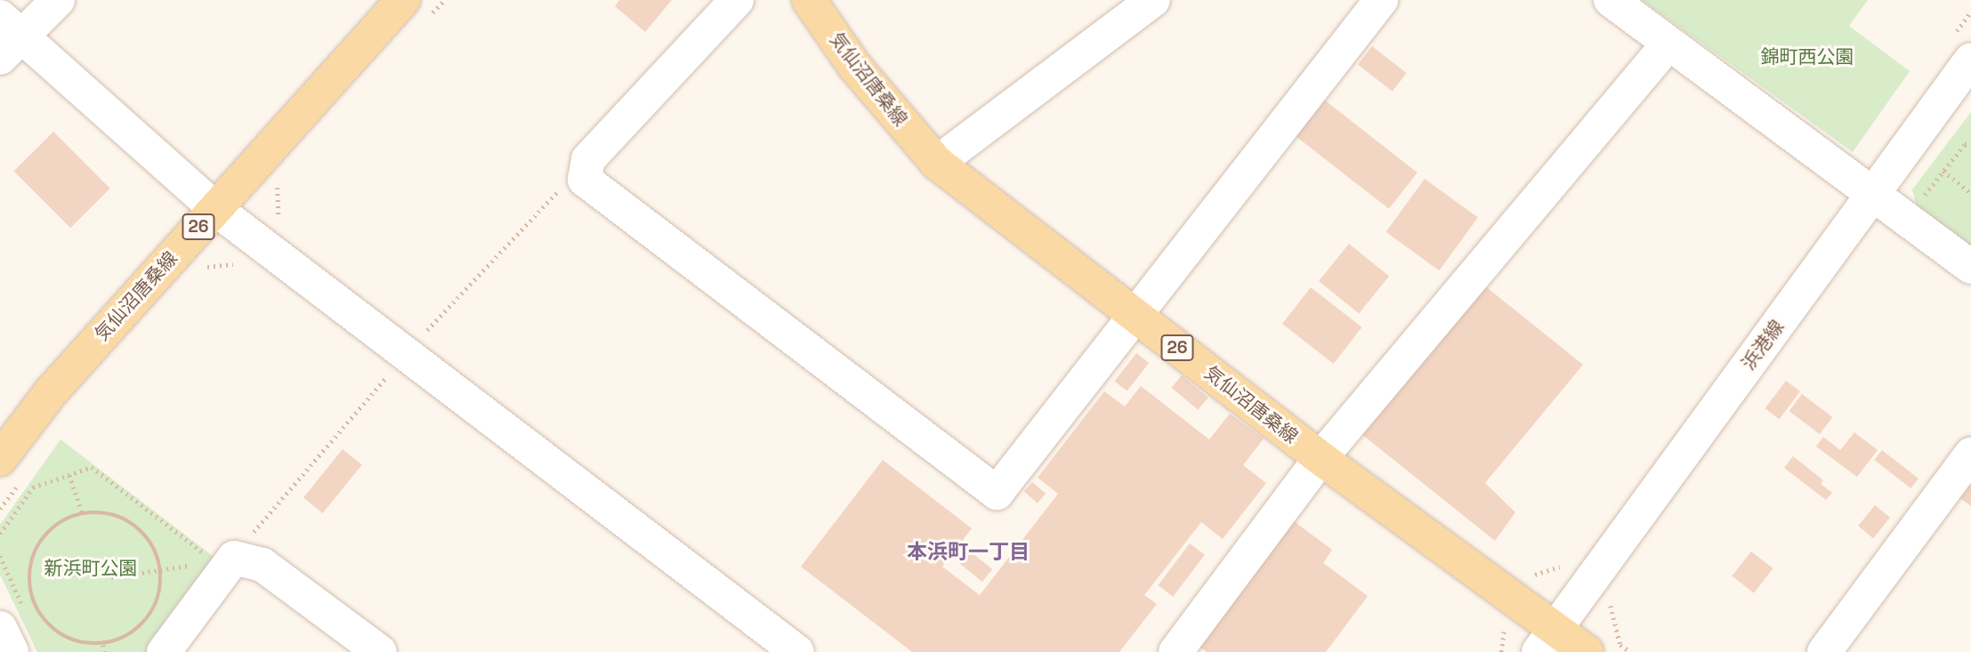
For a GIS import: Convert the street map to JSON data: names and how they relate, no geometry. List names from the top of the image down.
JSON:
{
  "streets": {
    "main road": ["気仙沼唐桑線", "26"],
    "street": ["浜港線"]
  },
  "crossings": [
    ["気仙沼唐桑線", "浜港線"]
  ],
  "districts": ["本浜町一丁目"],
  "parks": ["錦町西公園", "新浜町公園"]
}
